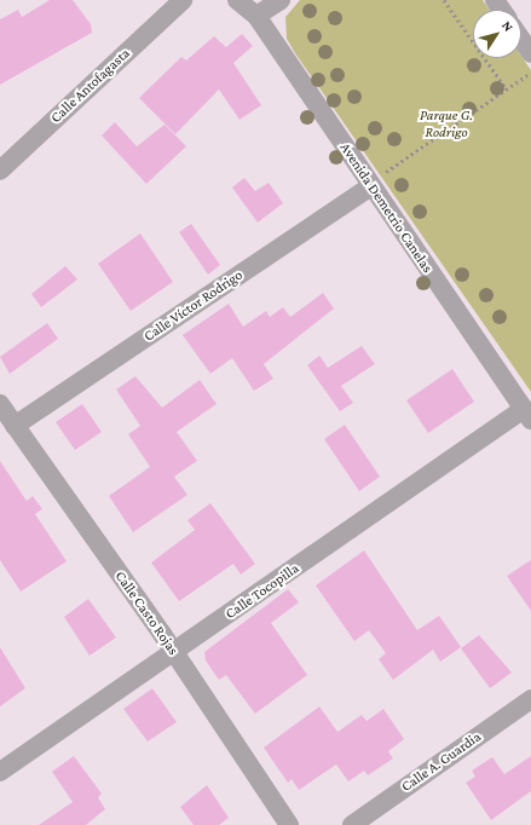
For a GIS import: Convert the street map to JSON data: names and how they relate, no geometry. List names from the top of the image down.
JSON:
{
  "streets": {
    "street": [
      "Calle Antofagasta",
      "Avenida Demetrio Canelas",
      "Calle Víctor Rodrigo",
      "Calle Tocopilla",
      "Calle Casto Rojas",
      "Calle A. Guardia"
    ]
  },
  "crossings": [
    ["Avenida Demetrio Canelas", "Calle Víctor Rodrigo"],
    ["Avenida Demetrio Canelas", "Calle Tocopilla"],
    ["Calle Víctor Rodrigo", "Calle Casto Rojas"],
    ["Calle Tocopilla", "Calle Casto Rojas"]
  ],
  "parks": ["Parque G. Rodrigo"],
  "north": "top right"
}
